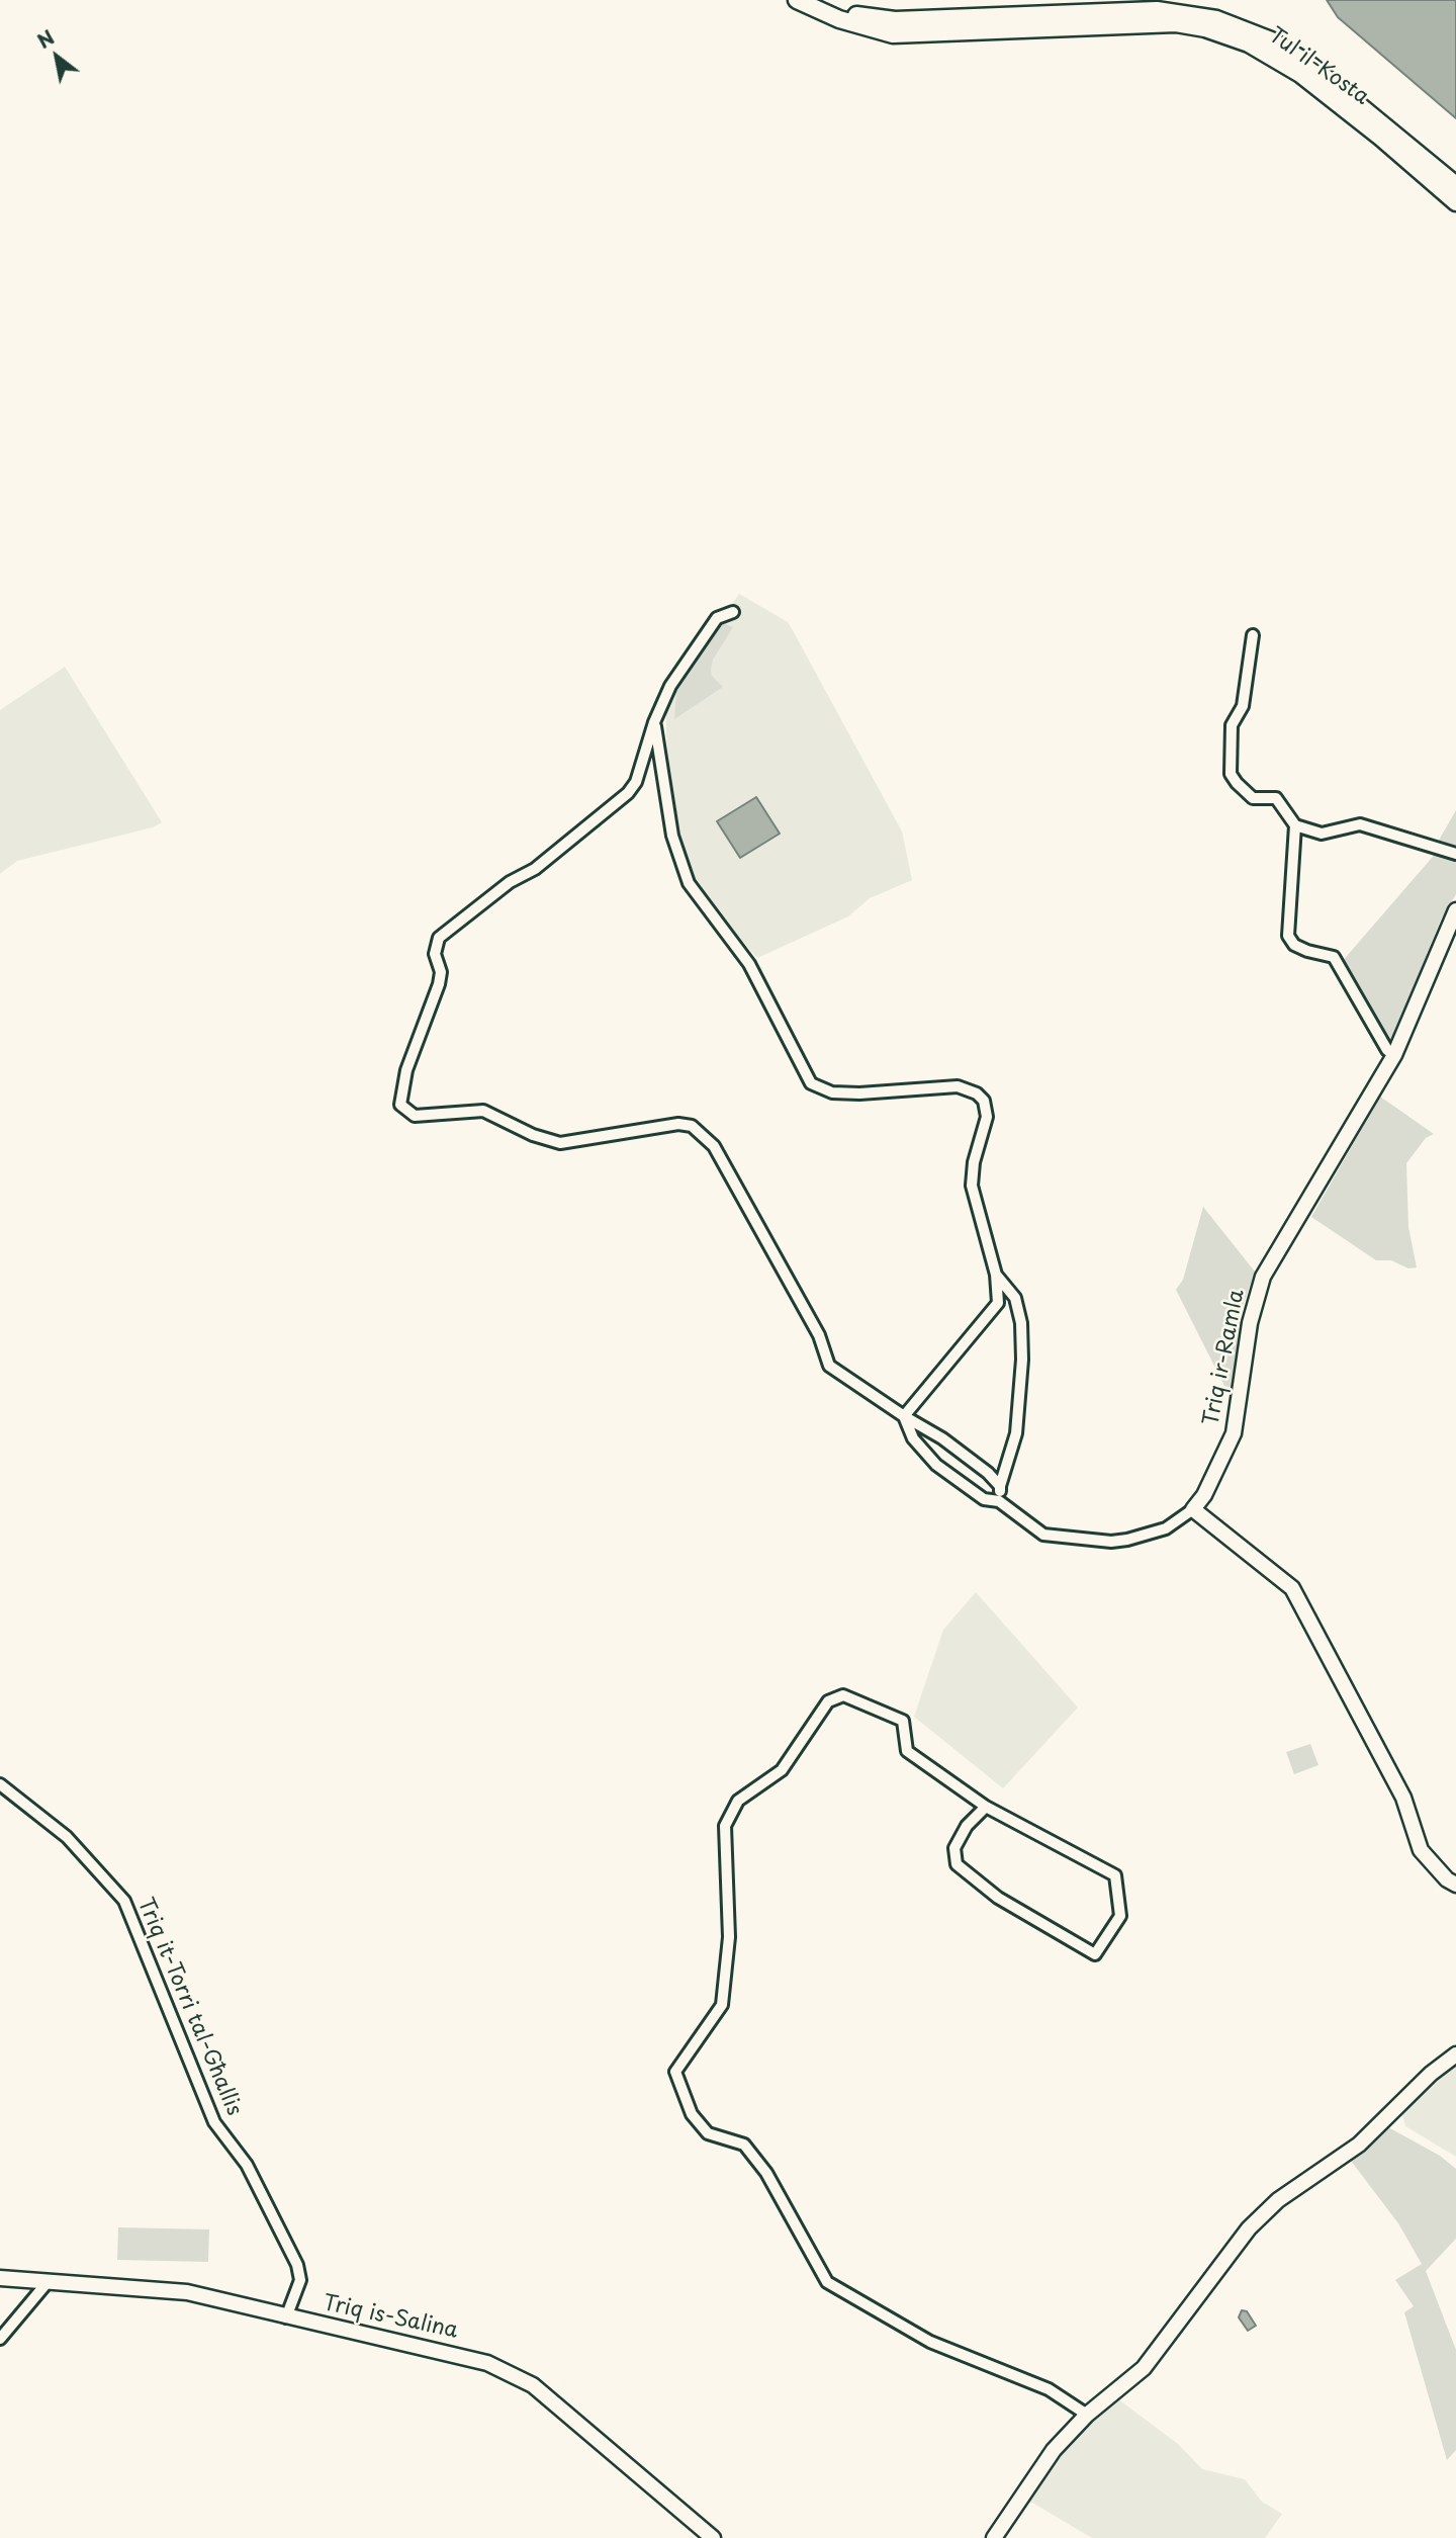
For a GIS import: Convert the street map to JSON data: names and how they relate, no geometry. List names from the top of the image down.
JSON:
{
  "streets": {
    "highway": ["Tul il-Kosta"],
    "main road": ["Triq ir-Ramla", "Triq is-Salina"],
    "street": ["Triq it-Torri tal-Għallis"]
  },
  "crossings": [
    ["Triq it-Torri tal-Għallis", "Triq is-Salina"]
  ],
  "north": "top left"
}
